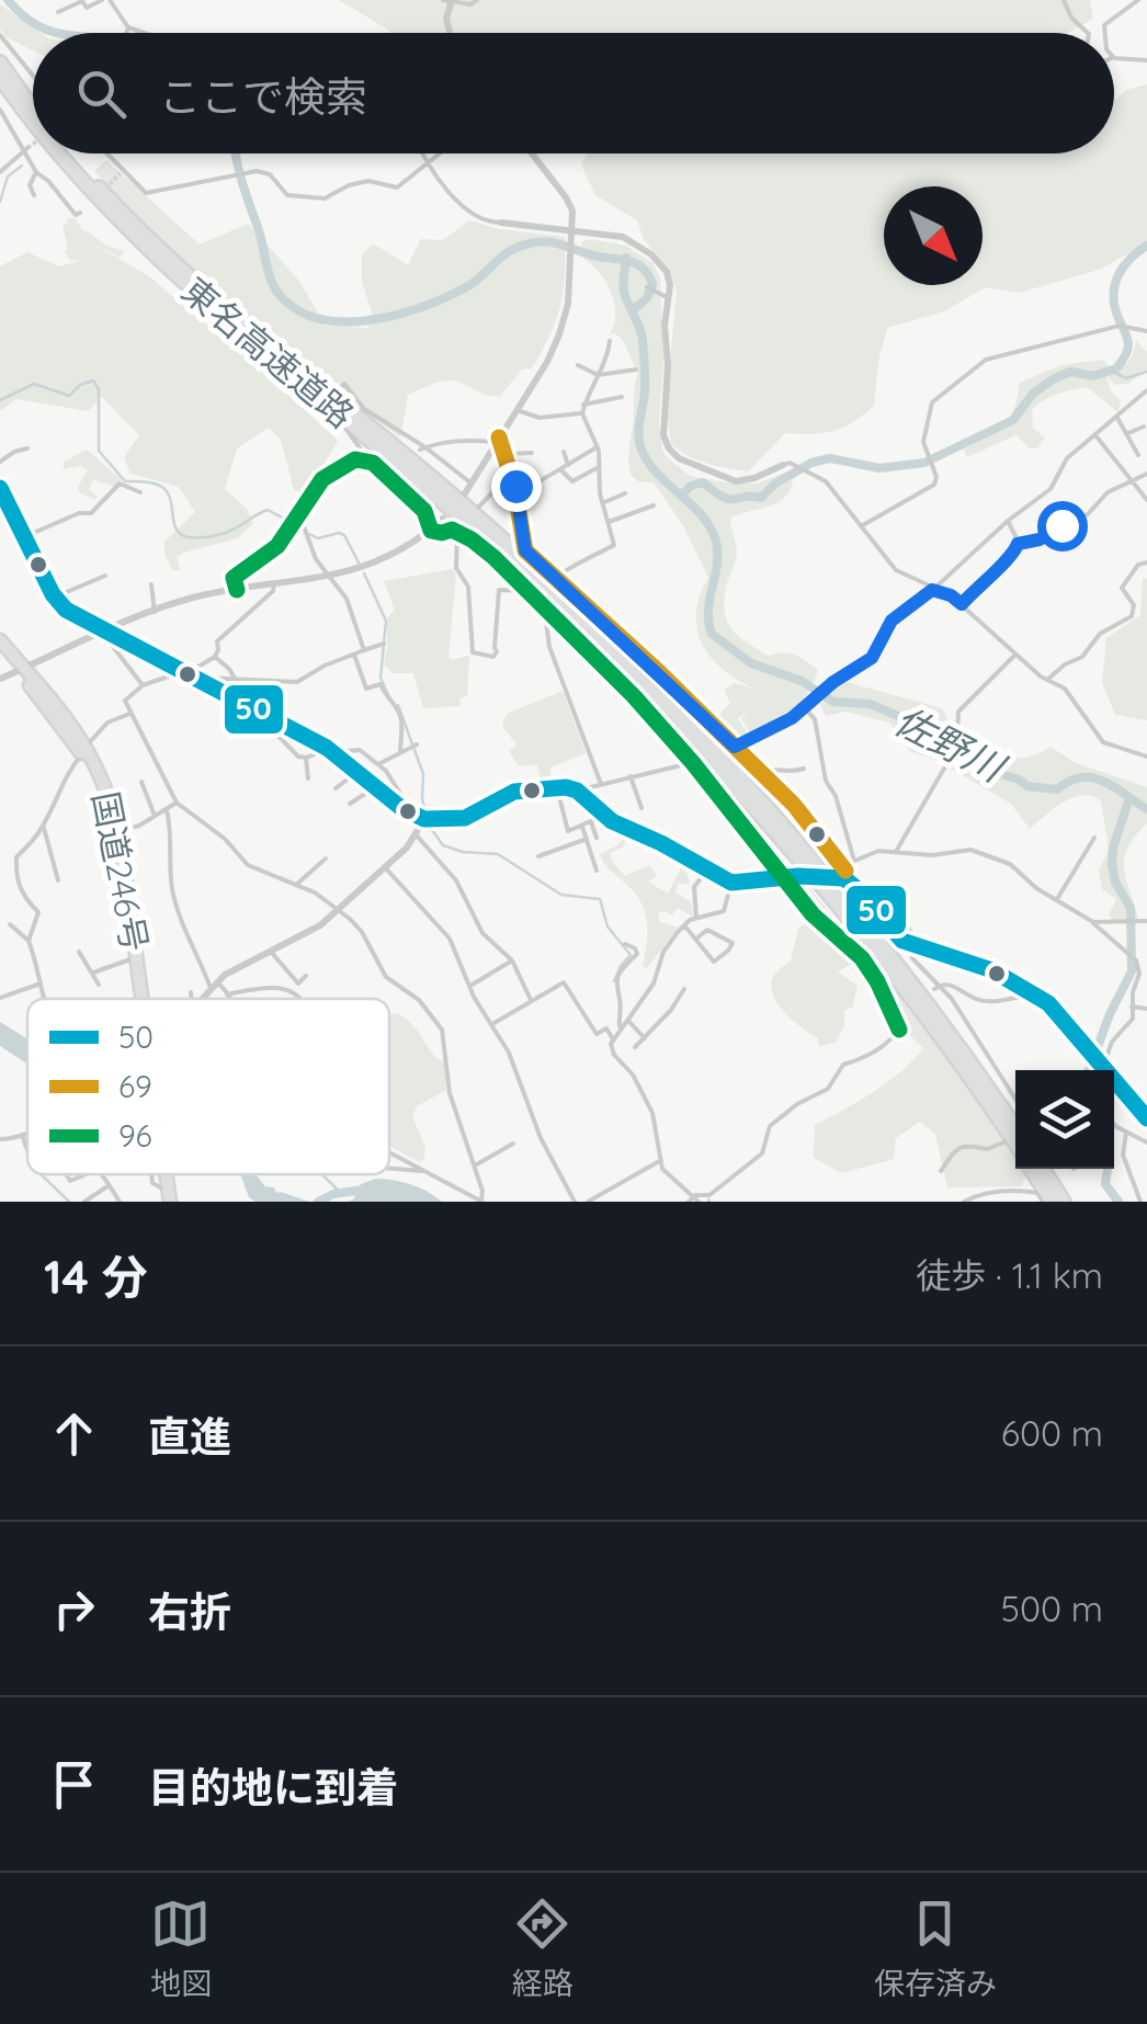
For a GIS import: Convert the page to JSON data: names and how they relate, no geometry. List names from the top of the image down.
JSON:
{
  "streets": {
    "highway": ["東名高速道路", "国道246号"]
  },
  "water": ["佐野川"],
  "lines": ["transit line 69", "transit line 96", "transit line 50"],
  "legend": ["50", "69", "96"],
  "north": "bottom right",
  "page": {
    "search": "ここで検索",
    "heading": ["14 分", "徒歩 · 1.1 km"],
    "list": [
      ["直進", "600 m"],
      ["右折", "500 m"],
      "目的地に到着"
    ],
    "nav": ["地図", "経路", "保存済み"]
  }
}
